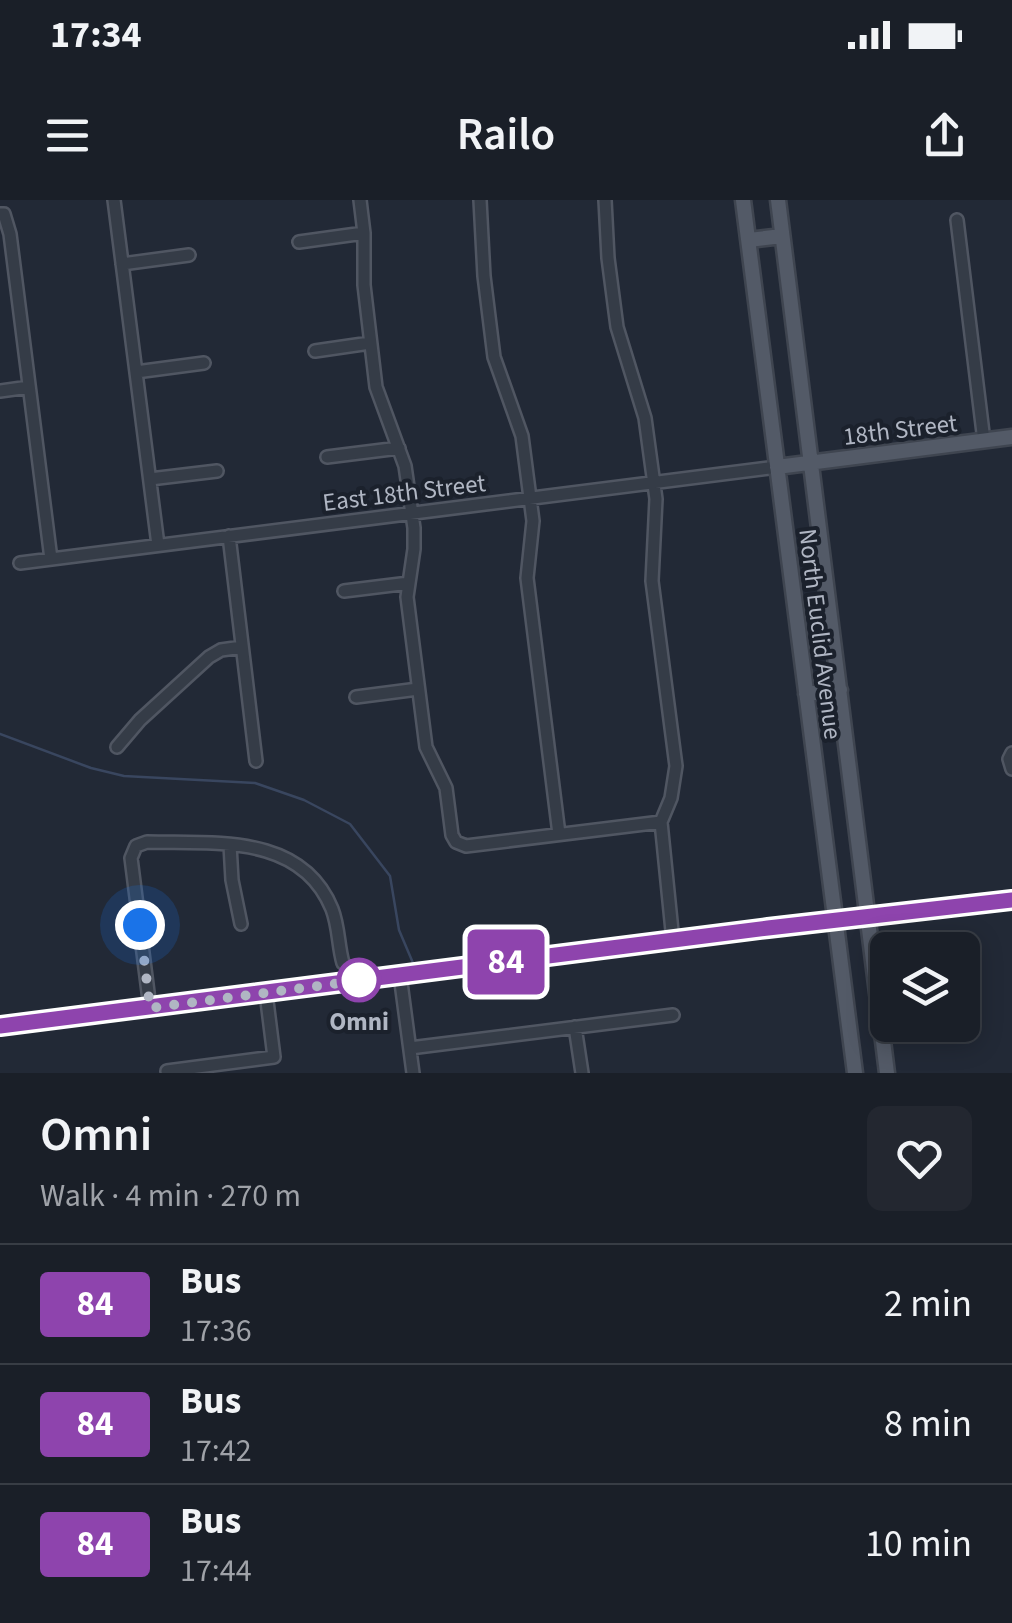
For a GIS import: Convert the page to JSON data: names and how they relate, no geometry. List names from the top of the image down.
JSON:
{
  "streets": {
    "main road": ["18th Street", "East 18th Street", "North Euclid Avenue"]
  },
  "crossings": [
    ["18th Street", "East 18th Street"],
    ["18th Street", "North Euclid Avenue"],
    ["East 18th Street", "North Euclid Avenue"]
  ],
  "places": ["Omni"],
  "lines": ["bus line 84"],
  "page": {
    "status": "17:34",
    "header": "Railo",
    "on_map": "84",
    "heading": ["Omni", "Walk · 4 min · 270 m"],
    "list": [
      {
        "mark": "84",
        "name": "Bus",
        "note": "17:36",
        "value": "2 min"
      },
      {
        "mark": "84",
        "name": "Bus",
        "note": "17:42",
        "value": "8 min"
      },
      {
        "mark": "84",
        "name": "Bus",
        "note": "17:44",
        "value": "10 min"
      }
    ]
  }
}
